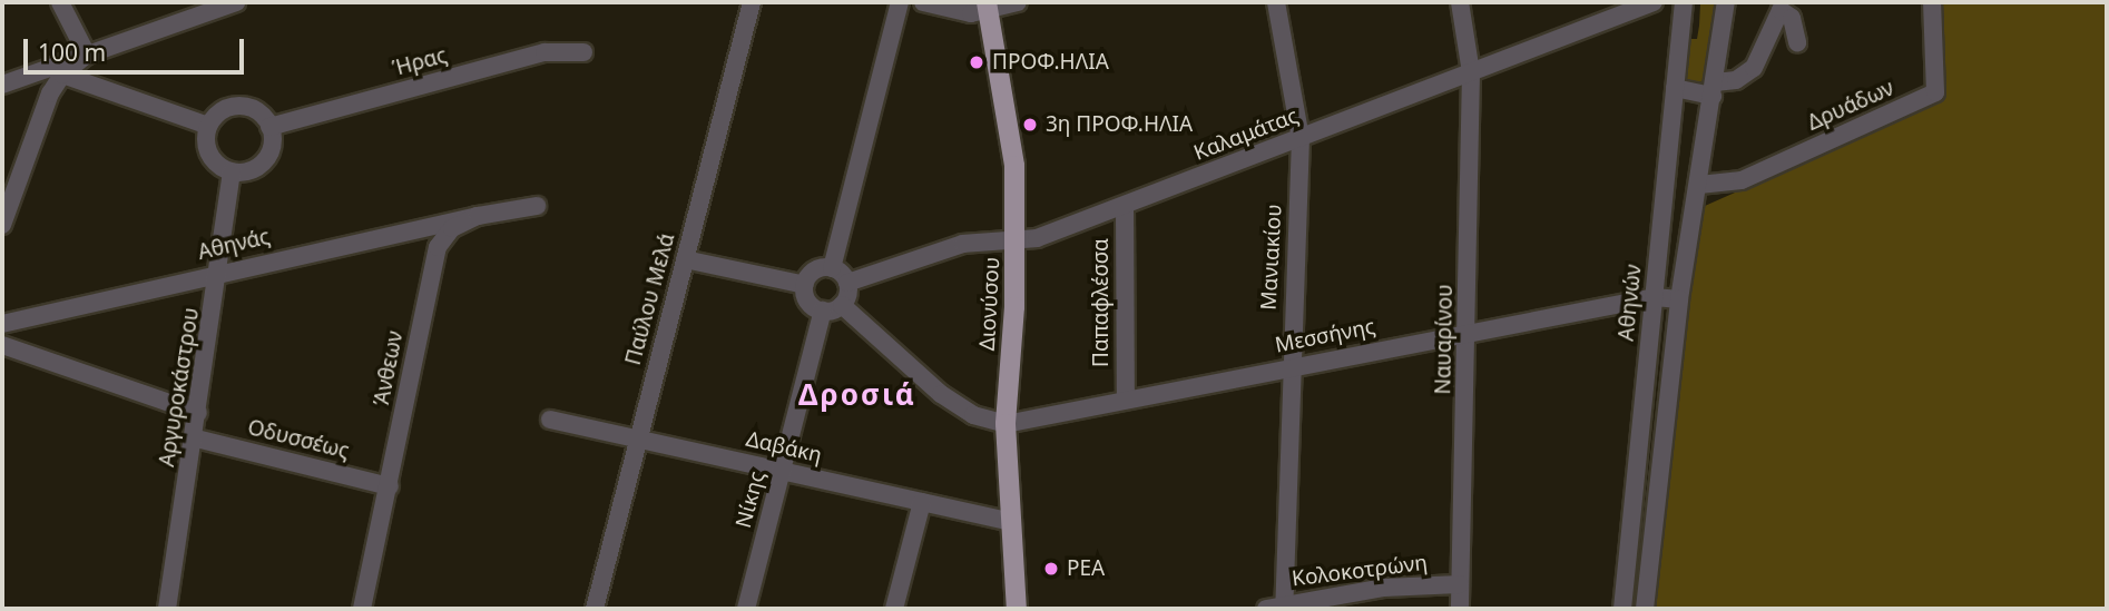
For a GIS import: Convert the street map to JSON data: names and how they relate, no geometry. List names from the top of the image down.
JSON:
{
  "streets": {
    "main road": ["Διονύσου"],
    "street": [
      "Ήρας",
      "Δρυάδων",
      "Καλαμάτας",
      "Αθηνάς",
      "Μανιακίου",
      "Παύλου Μελά",
      "Παπαφλέσσα",
      "Αθηνών",
      "Μεσσήνης",
      "Ναυαρίνου",
      "Άνθεων",
      "Αργυροκάστρου",
      "Οδυσσέως",
      "Δαβάκη",
      "Νίκης",
      "Κολοκοτρώνη"
    ]
  },
  "crossings": [
    ["Ήρας", "Αργυροκάστρου"],
    ["Καλαμάτας", "Μανιακίου"],
    ["Καλαμάτας", "Παπαφλέσσα"],
    ["Καλαμάτας", "Διονύσου"],
    ["Καλαμάτας", "Ναυαρίνου"],
    ["Καλαμάτας", "Νίκης"],
    ["Αθηνάς", "Άνθεων"],
    ["Αθηνάς", "Αργυροκάστρου"],
    ["Μανιακίου", "Μεσσήνης"],
    ["Μανιακίου", "Κολοκοτρώνη"],
    ["Παύλου Μελά", "Δαβάκη"],
    ["Παπαφλέσσα", "Μεσσήνης"],
    ["Αθηνών", "Μεσσήνης"],
    ["Διονύσου", "Μεσσήνης"],
    ["Διονύσου", "Δαβάκη"],
    ["Μεσσήνης", "Ναυαρίνου"],
    ["Ναυαρίνου", "Κολοκοτρώνη"],
    ["Άνθεων", "Οδυσσέως"],
    ["Αργυροκάστρου", "Οδυσσέως"],
    ["Δαβάκη", "Νίκης"]
  ],
  "districts": ["Δροσιά"],
  "places": ["ΠΡΟΦ.ΗΛΙΑ", "3η ΠΡΟΦ.ΗΛΙΑ", "ΡΕΑ"],
  "scale_bar": "100 m"
}
